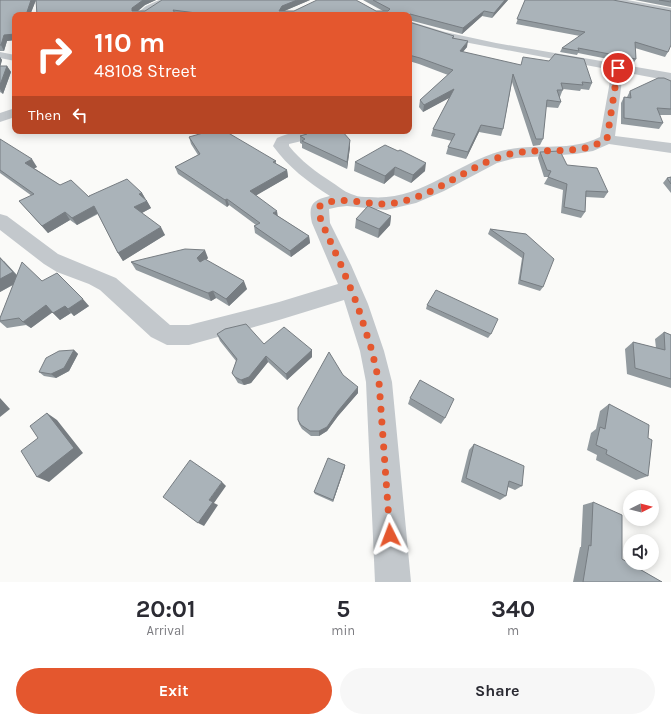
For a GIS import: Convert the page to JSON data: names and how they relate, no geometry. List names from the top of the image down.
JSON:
{
  "north": "right",
  "page": {
    "turn": ["110 m", "48108 Street"],
    "then": "Then",
    "eta": [
      "20:01",
      "Arrival",
      "5",
      "min",
      "340",
      "m"
    ],
    "buttons": ["Exit", "Share"]
  }
}
